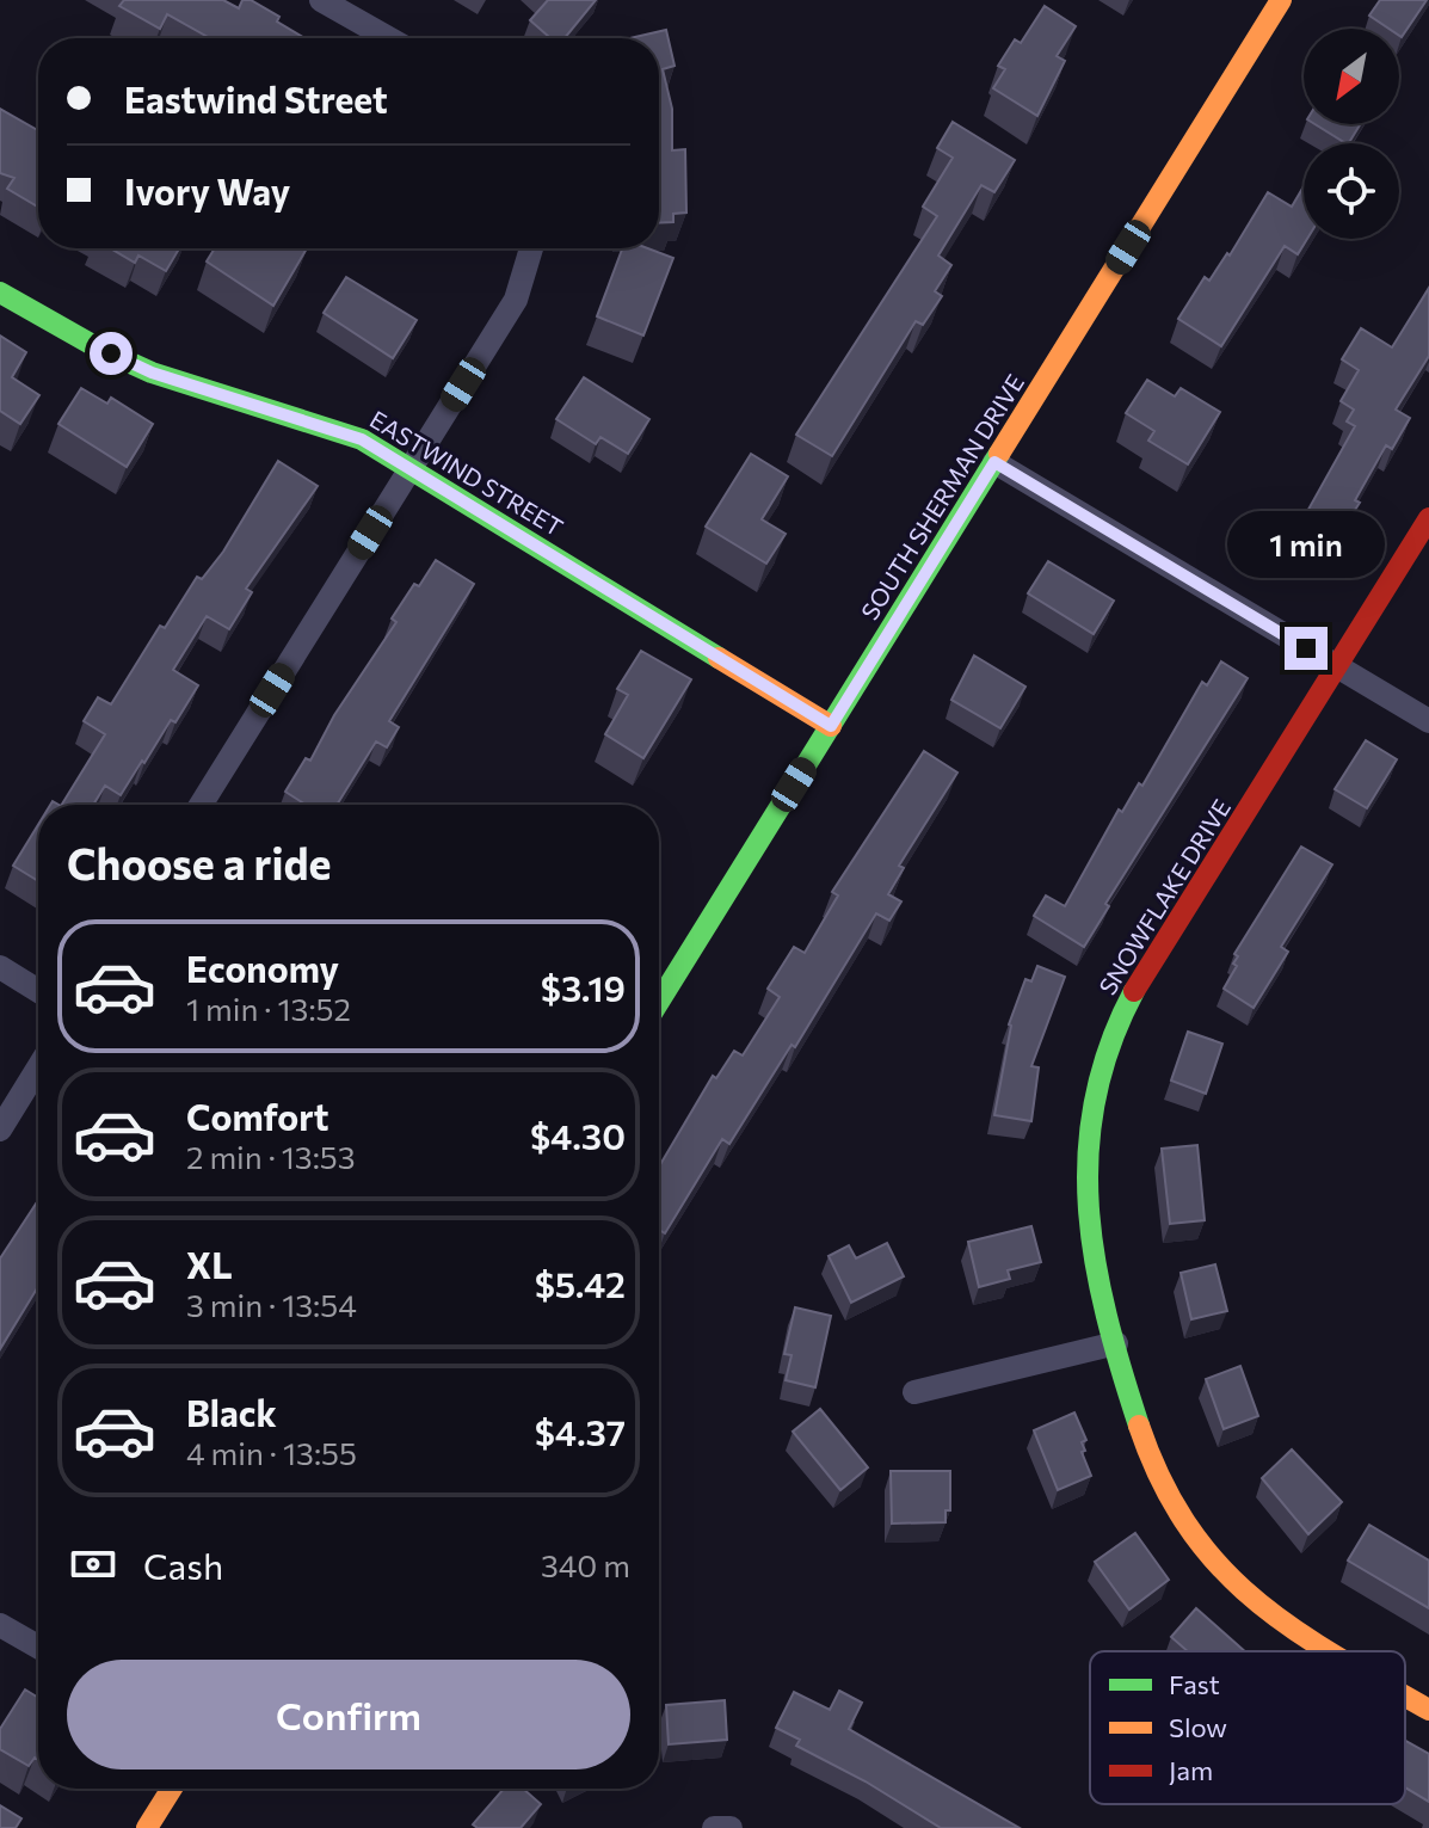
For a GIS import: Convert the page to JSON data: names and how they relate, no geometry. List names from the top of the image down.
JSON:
{
  "streets": {
    "street": ["EASTWIND STREET", "SOUTH SHERMAN DRIVE", "SNOWFLAKE DRIVE"]
  },
  "crossings": [
    ["EASTWIND STREET", "SOUTH SHERMAN DRIVE"]
  ],
  "legend": ["Fast", "Slow", "Jam"],
  "north": "bottom left",
  "page": {
    "banner": ["Eastwind Street", "Ivory Way"],
    "bubble": "1 min",
    "heading": "Choose a ride",
    "list": [
      {
        "name": "Economy",
        "note": "1 min · 13:52",
        "value": "$3.19"
      },
      {
        "name": "Comfort",
        "note": "2 min · 13:53",
        "value": "$4.30"
      },
      {
        "name": "XL",
        "note": "3 min · 13:54",
        "value": "$5.42"
      },
      {
        "name": "Black",
        "note": "4 min · 13:55",
        "value": "$4.37"
      }
    ],
    "pay": ["Cash", "340 m"],
    "buttons": "Confirm"
  }
}
